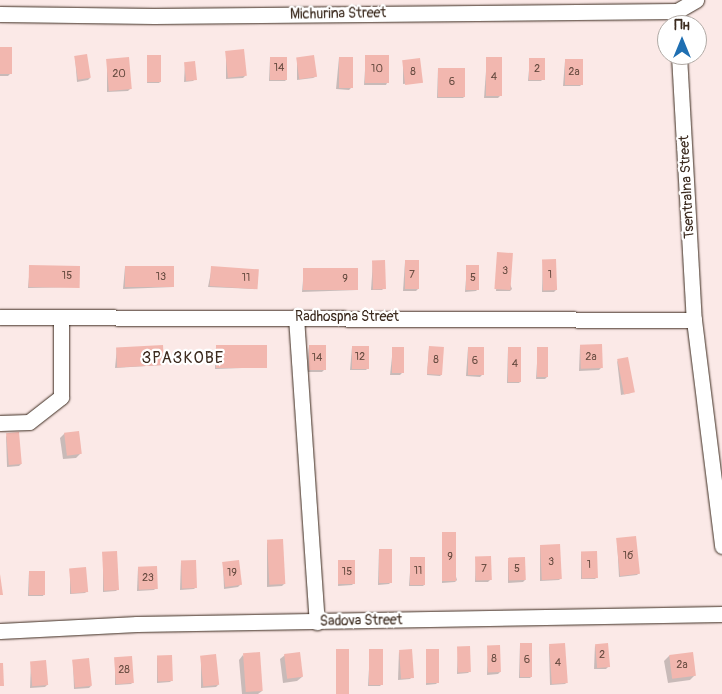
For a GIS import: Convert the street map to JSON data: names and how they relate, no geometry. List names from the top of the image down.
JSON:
{
  "streets": {
    "street": [
      "Michurina Street",
      "Tsentralna Street",
      "Radhospna Street",
      "Sadova Street"
    ]
  },
  "crossings": [
    ["Tsentralna Street", "Radhospna Street"]
  ],
  "districts": ["ЗРАЗКОВЕ"],
  "house_numbers": [
    "14",
    "10",
    "2",
    "8",
    "2а",
    "20",
    "4",
    "6",
    "3",
    "7",
    "1",
    "15",
    "13",
    "11",
    "5",
    "9",
    "12",
    "2а",
    "14",
    "8",
    "6",
    "4",
    "1б",
    "9",
    "3",
    "1",
    "7",
    "5",
    "11",
    "15",
    "19",
    "23",
    "2",
    "8",
    "6",
    "4",
    "2а",
    "28"
  ],
  "north": "top"
}
